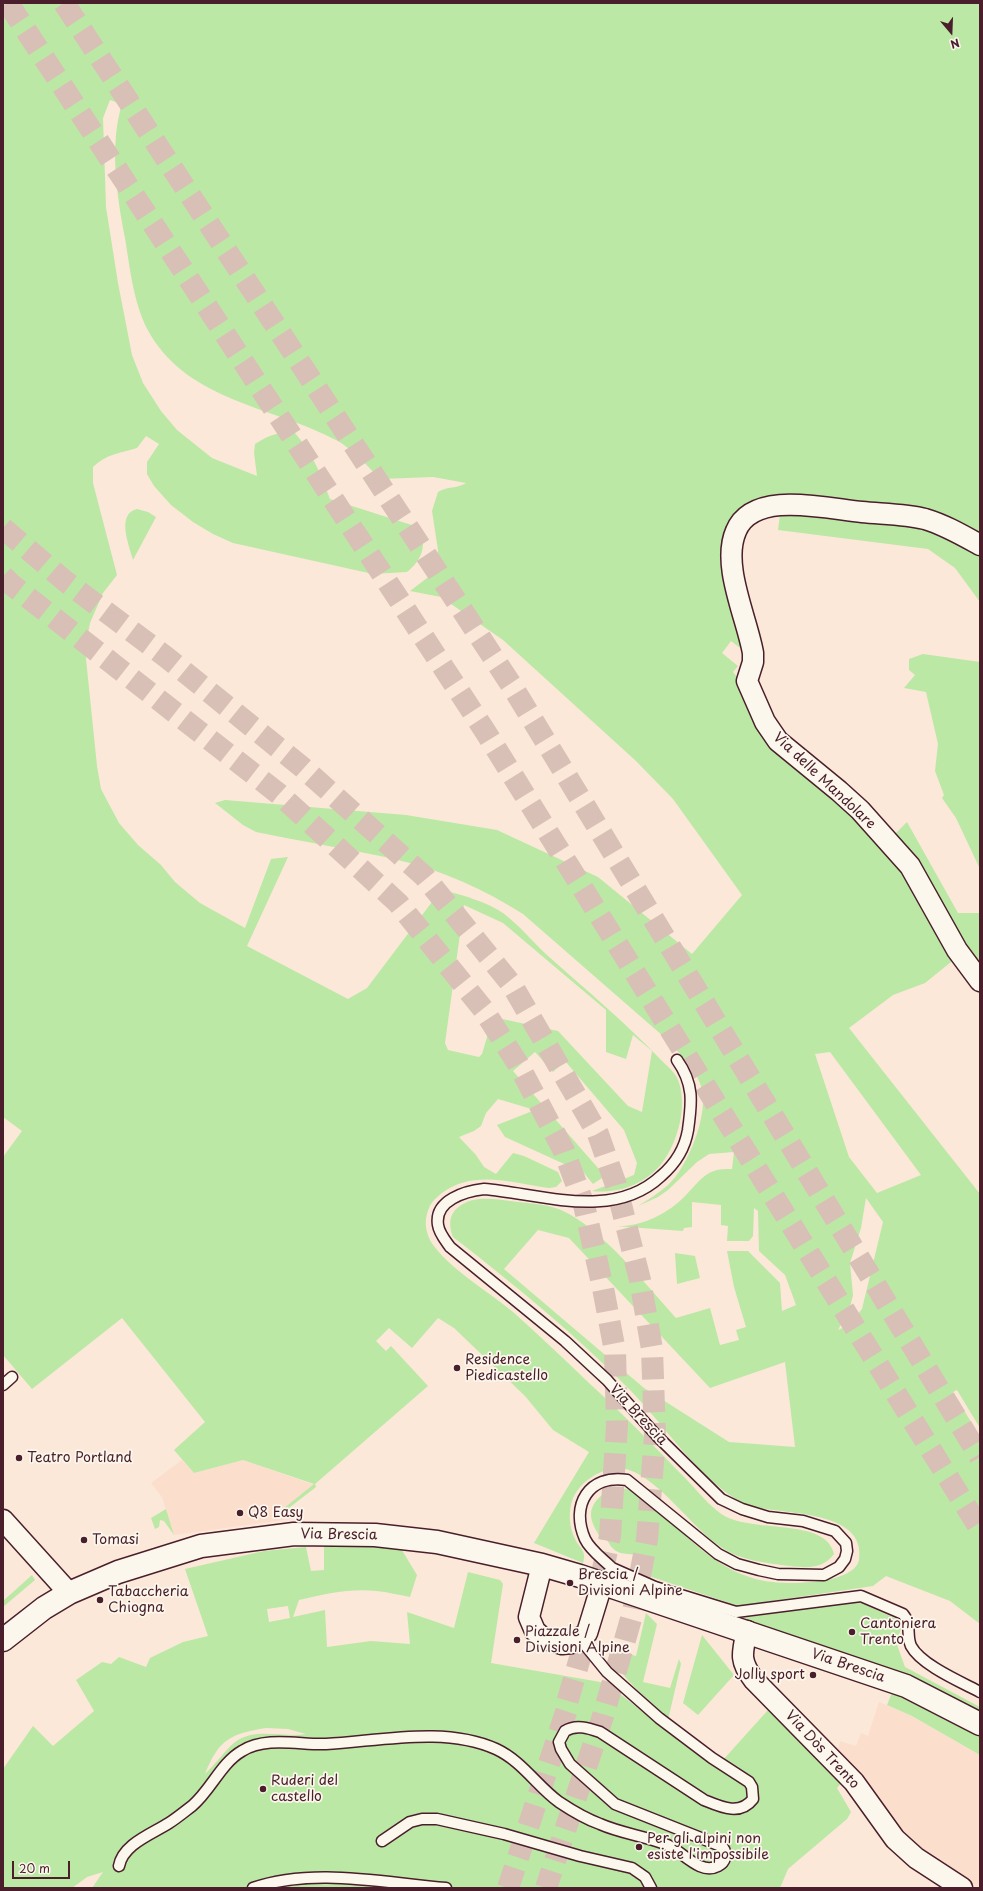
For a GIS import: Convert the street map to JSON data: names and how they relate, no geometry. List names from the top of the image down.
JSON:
{
  "streets": {
    "street": ["Via delle Mandolare", "Via Brescia", "Via Dòs Trento"]
  },
  "crossings": [
    ["Via Brescia", "Via Dòs Trento"]
  ],
  "places": [
    "Residence Piedicastello",
    "Teatro Portland",
    "Q8 Easy",
    "Tomasi",
    "Brescia / Divisioni Alpine",
    "Tabaccheria Chiogna",
    "Cantoniera Trento",
    "Piazzale / Divisioni Alpine",
    "Jolly sport",
    "Ruderi del castello",
    "Per gli alpini non esiste l'impossibile"
  ],
  "scale_bar": "20 m",
  "north": "bottom"
}
